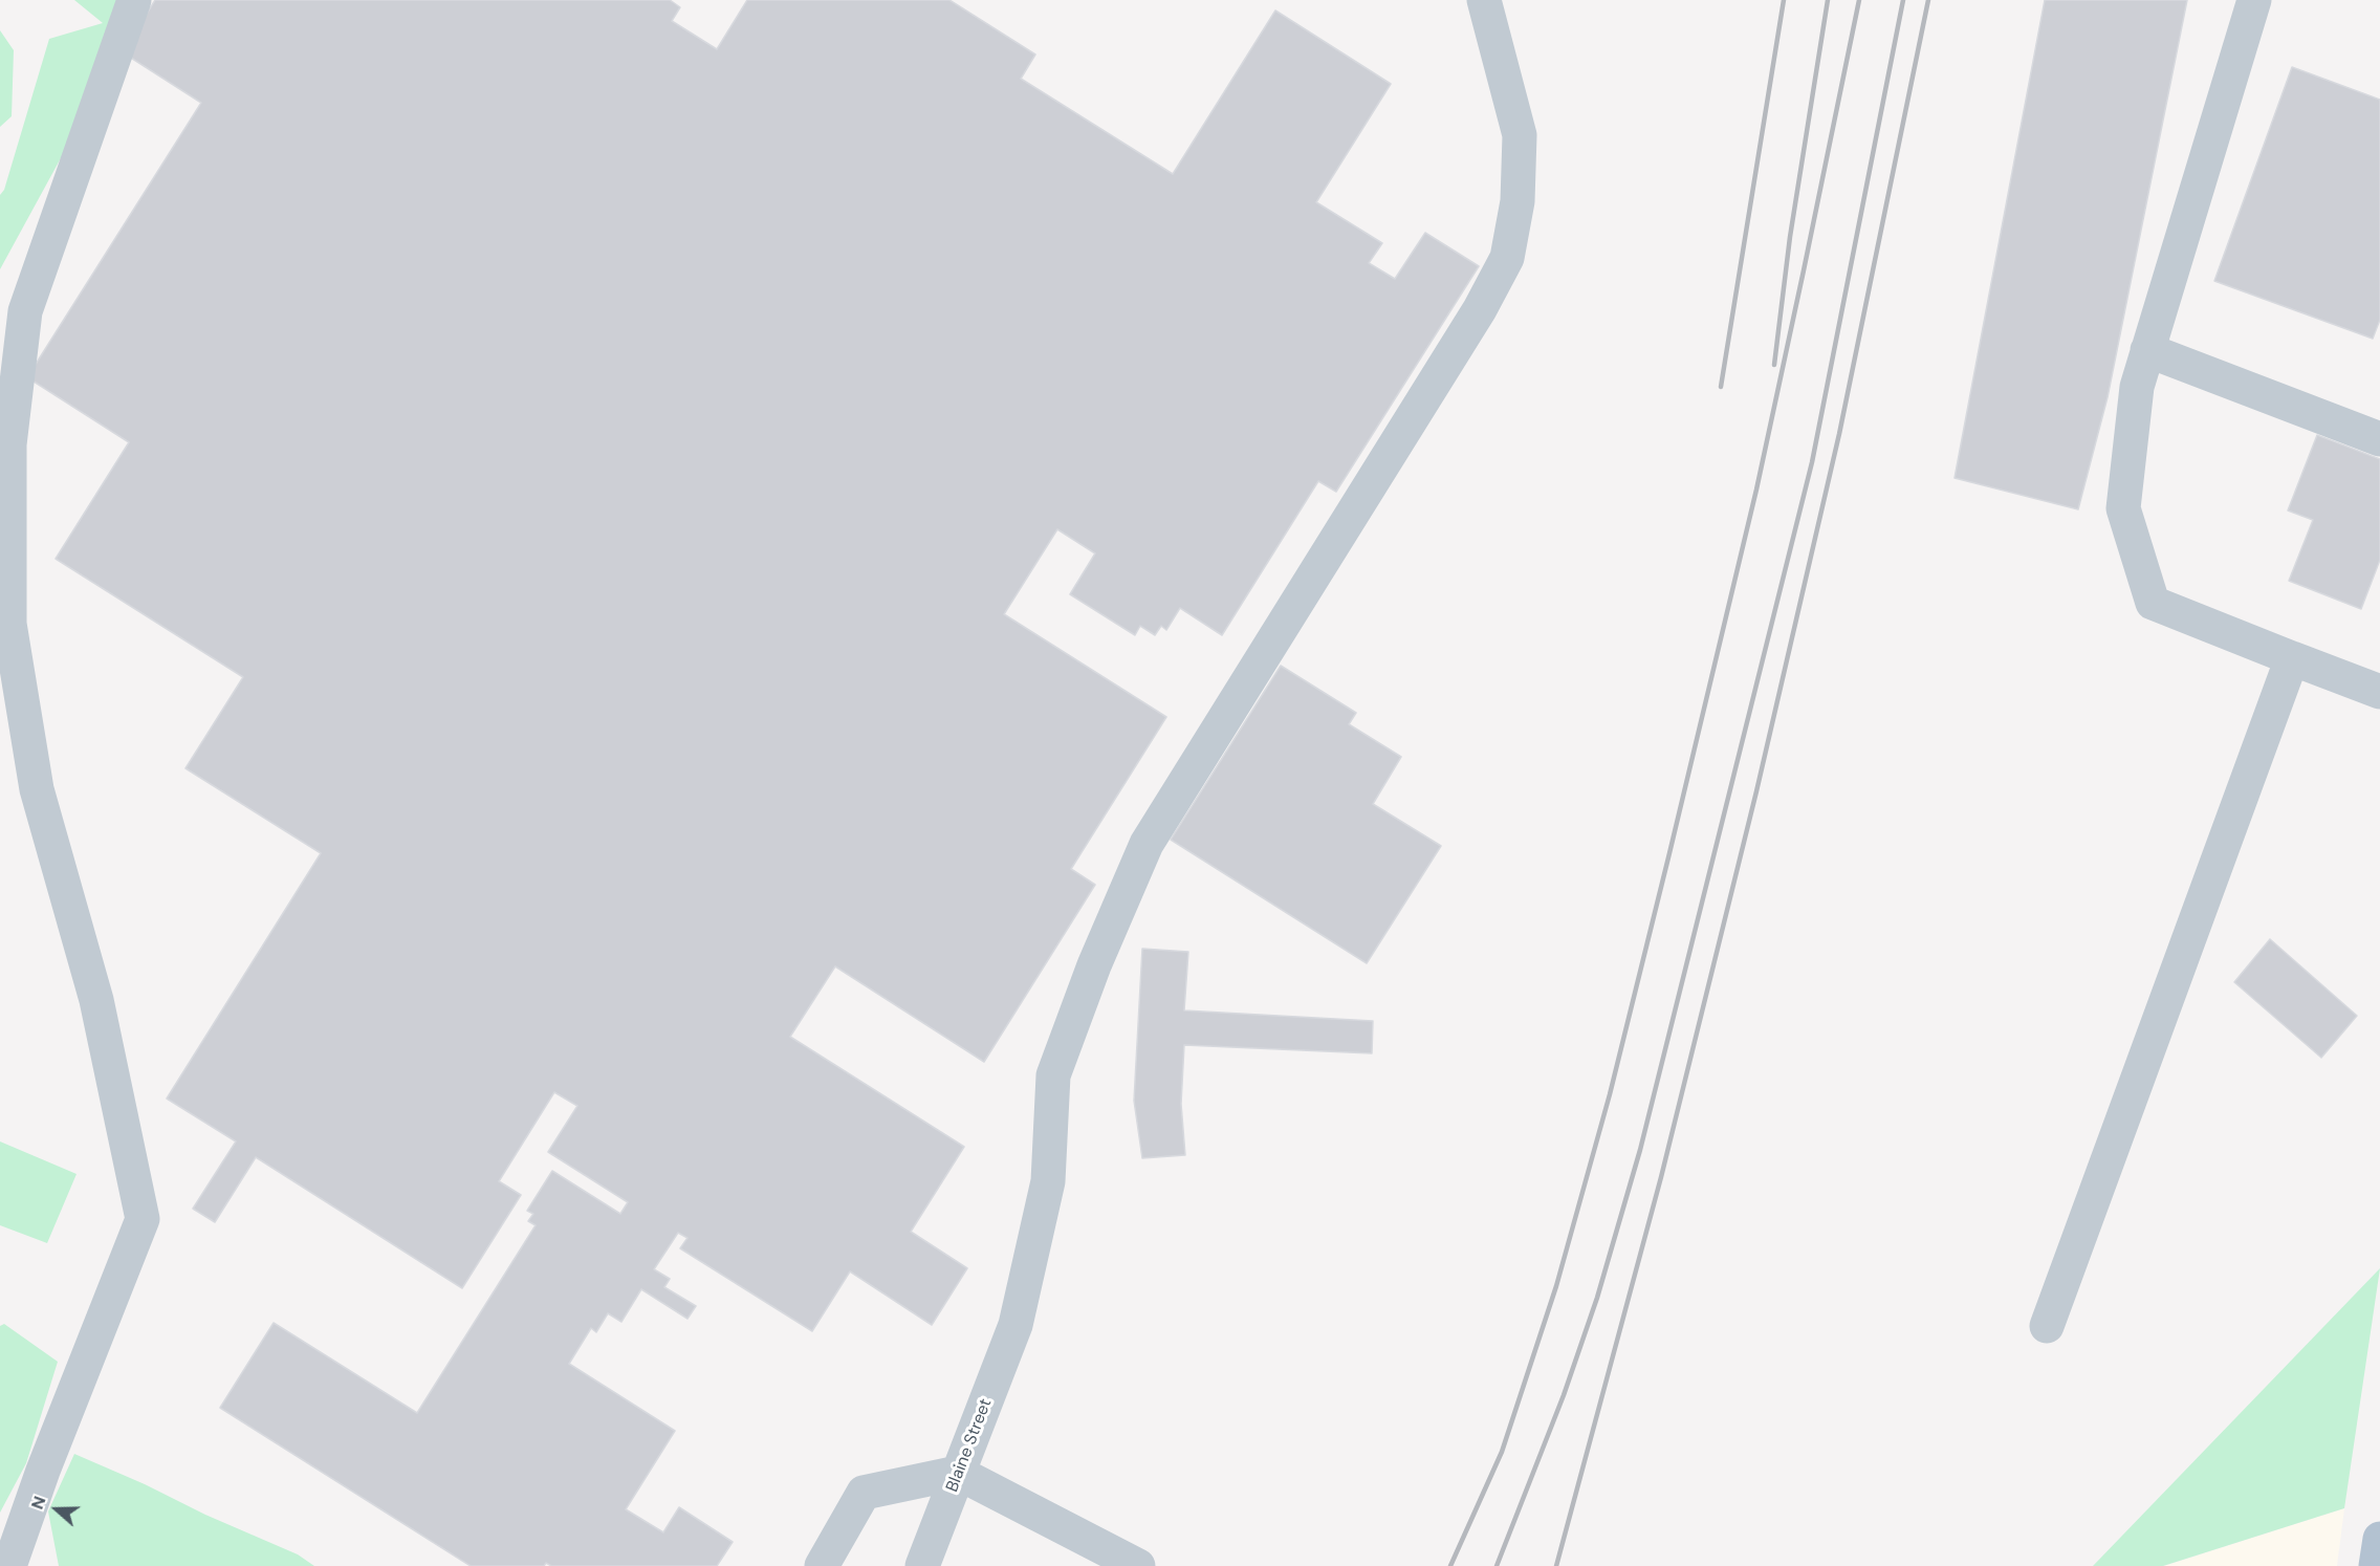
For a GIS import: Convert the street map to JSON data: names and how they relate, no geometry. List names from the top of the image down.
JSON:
{
  "streets": {
    "street": ["Blaine Street"]
  },
  "north": "left"
}
